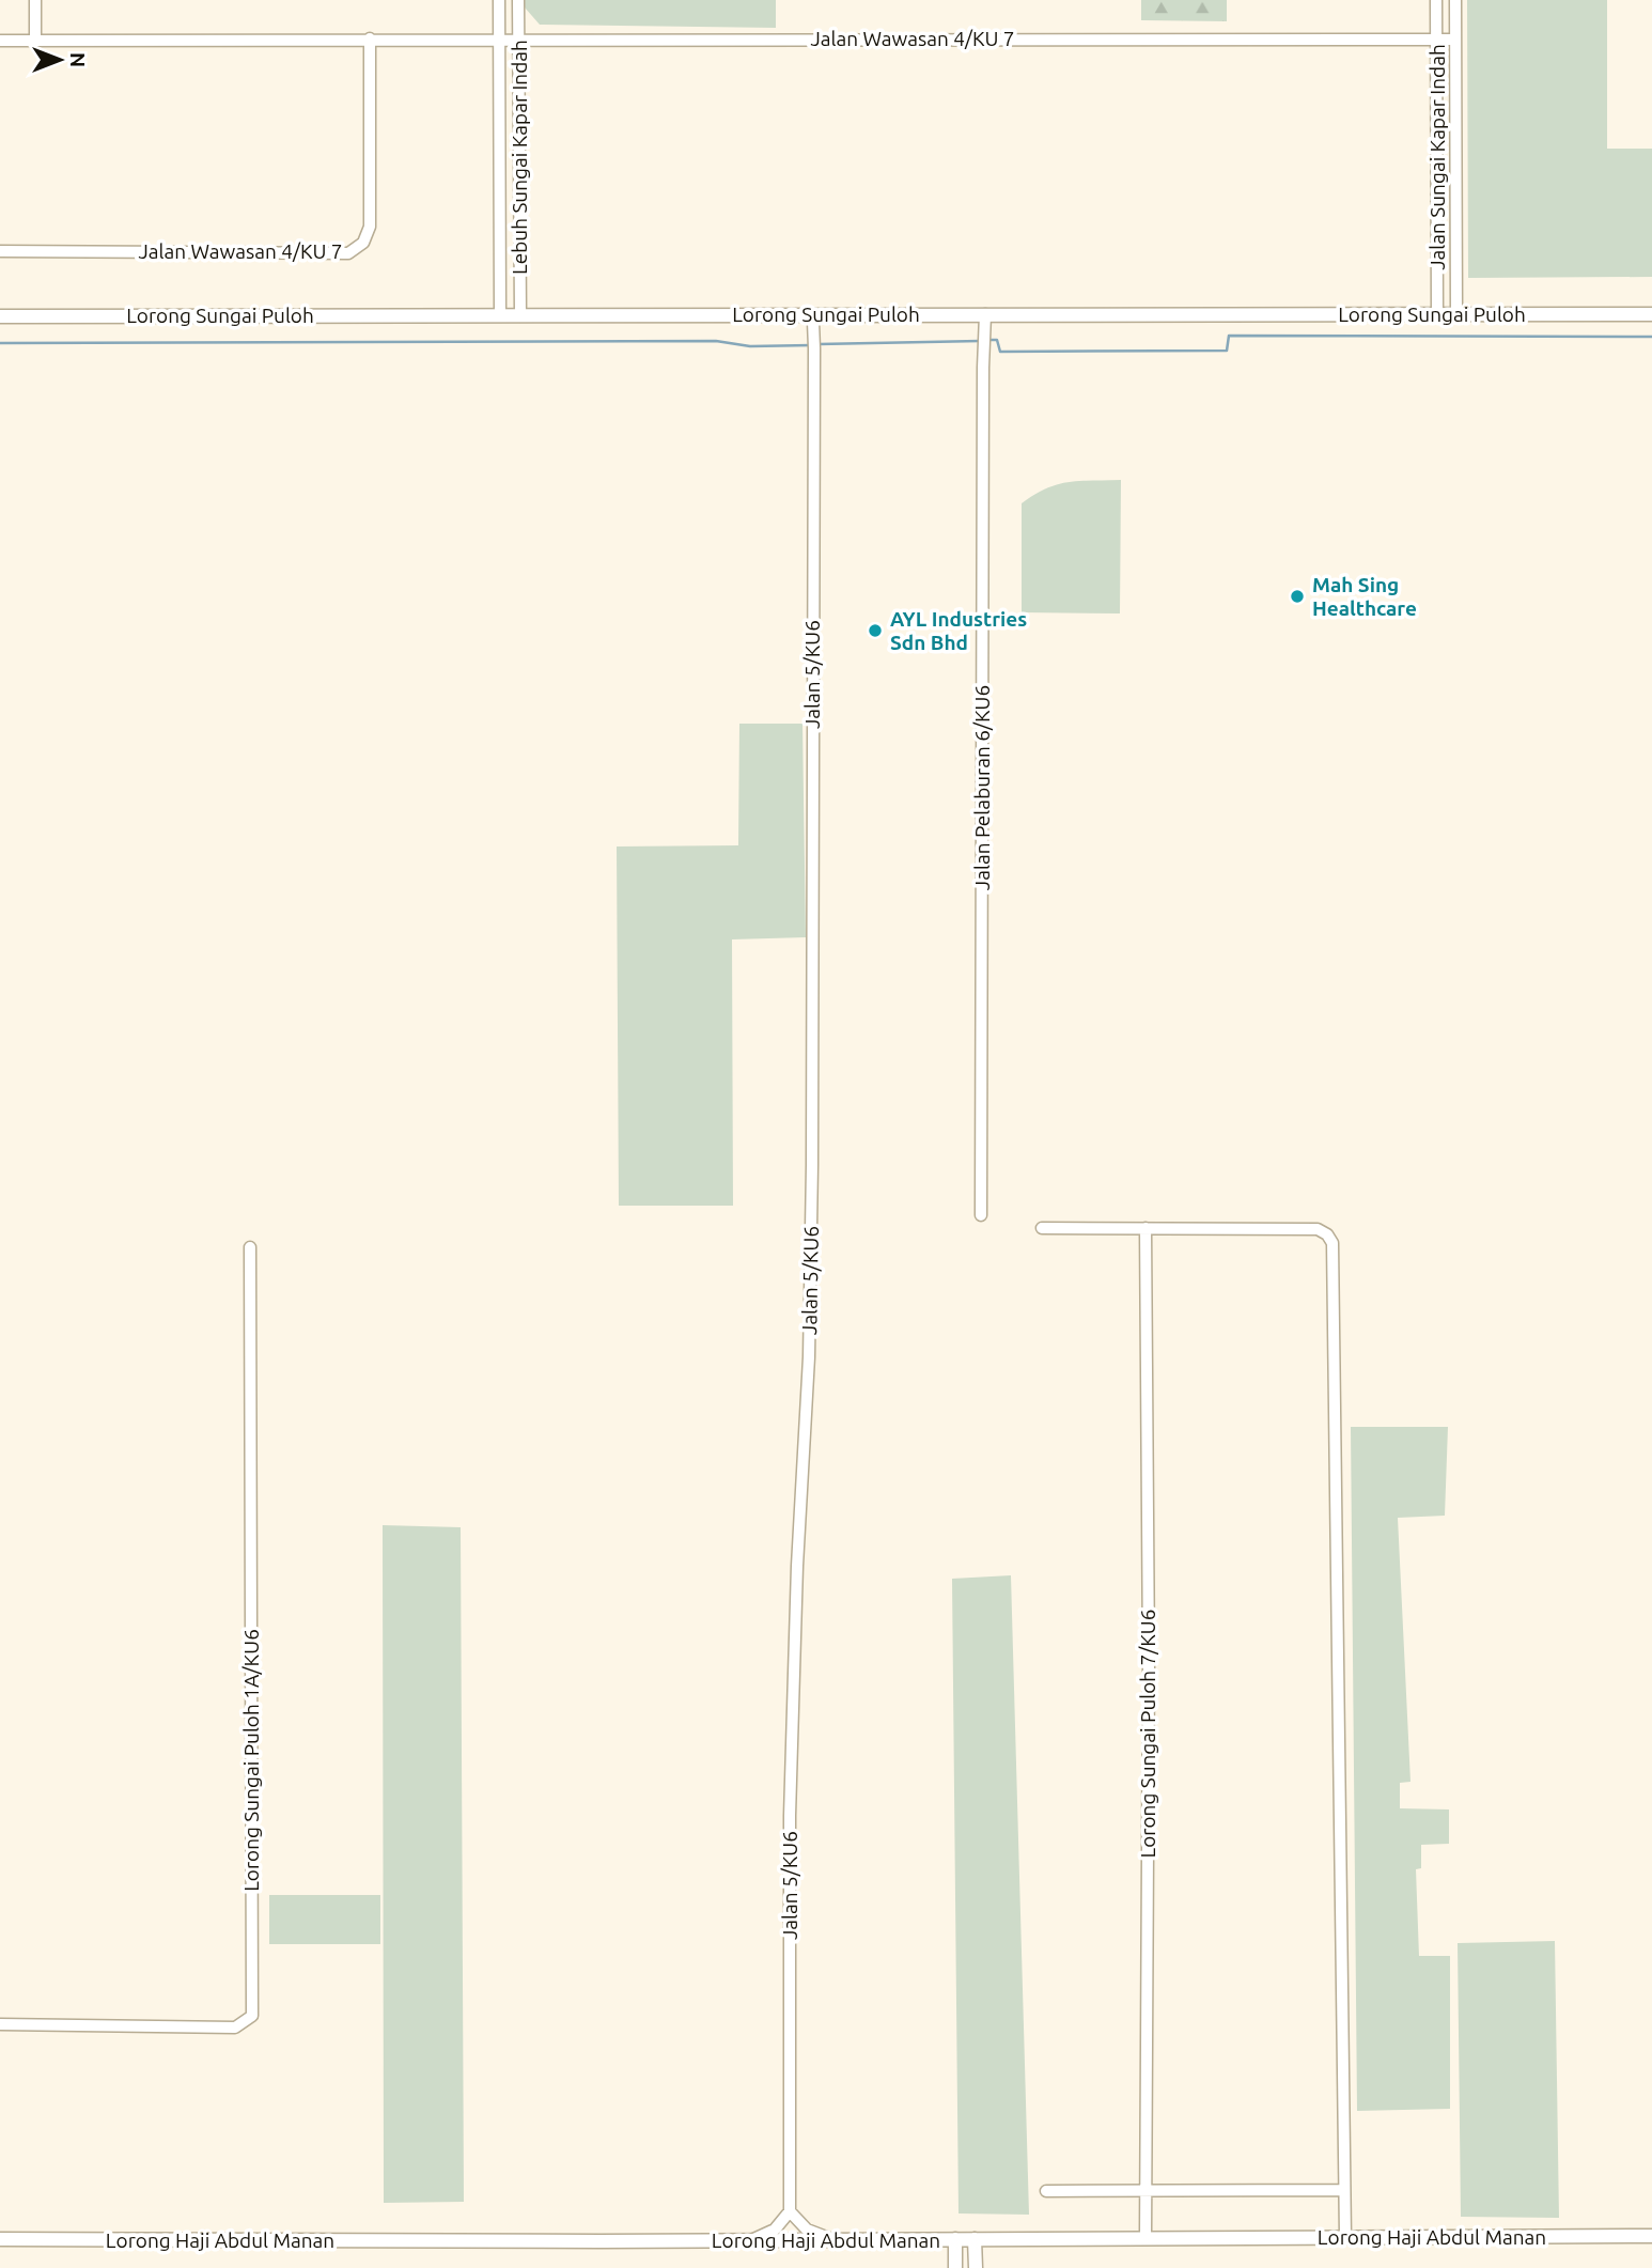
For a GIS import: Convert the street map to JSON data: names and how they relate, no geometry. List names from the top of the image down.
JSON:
{
  "streets": {
    "street": [
      "Jalan Wawasan 4/KU 7",
      "Lebuh Sungai Kapar Indah",
      "Jalan Sungai Kapar Indah",
      "Lorong Sungai Puloh",
      "Jalan 5/KU6",
      "Jalan Pelaburan 6/KU6",
      "Lorong Sungai Puloh 7/KU6",
      "Lorong Sungai Puloh 1A/KU6",
      "Lorong Haji Abdul Manan"
    ]
  },
  "crossings": [
    ["Jalan Wawasan 4/KU 7", "Lebuh Sungai Kapar Indah"],
    ["Jalan Wawasan 4/KU 7", "Jalan Sungai Kapar Indah"],
    ["Lebuh Sungai Kapar Indah", "Lorong Sungai Puloh"],
    ["Jalan Sungai Kapar Indah", "Lorong Sungai Puloh"],
    ["Lorong Sungai Puloh", "Jalan 5/KU6"],
    ["Lorong Sungai Puloh", "Jalan Pelaburan 6/KU6"],
    ["Lorong Sungai Puloh 7/KU6", "Lorong Haji Abdul Manan"]
  ],
  "places": ["Mah Sing Healthcare", "AYL Industries Sdn Bhd"],
  "north": "right"
}
